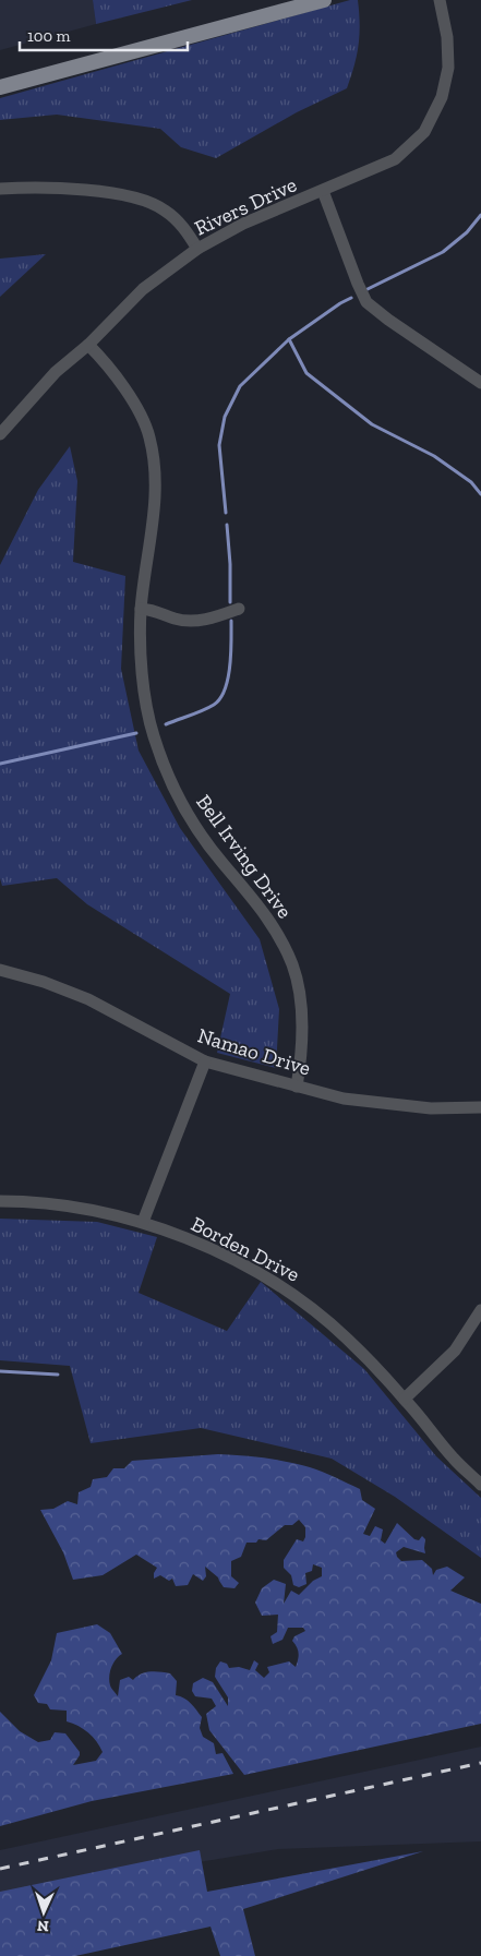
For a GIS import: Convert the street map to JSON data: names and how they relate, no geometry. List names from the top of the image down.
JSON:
{
  "streets": {
    "street": [
      "Rivers Drive",
      "Bell Irving Drive",
      "Namao Drive",
      "Borden Drive"
    ]
  },
  "crossings": [
    ["Rivers Drive", "Bell Irving Drive"],
    ["Bell Irving Drive", "Namao Drive"]
  ],
  "scale_bar": "100 m",
  "north": "bottom"
}
